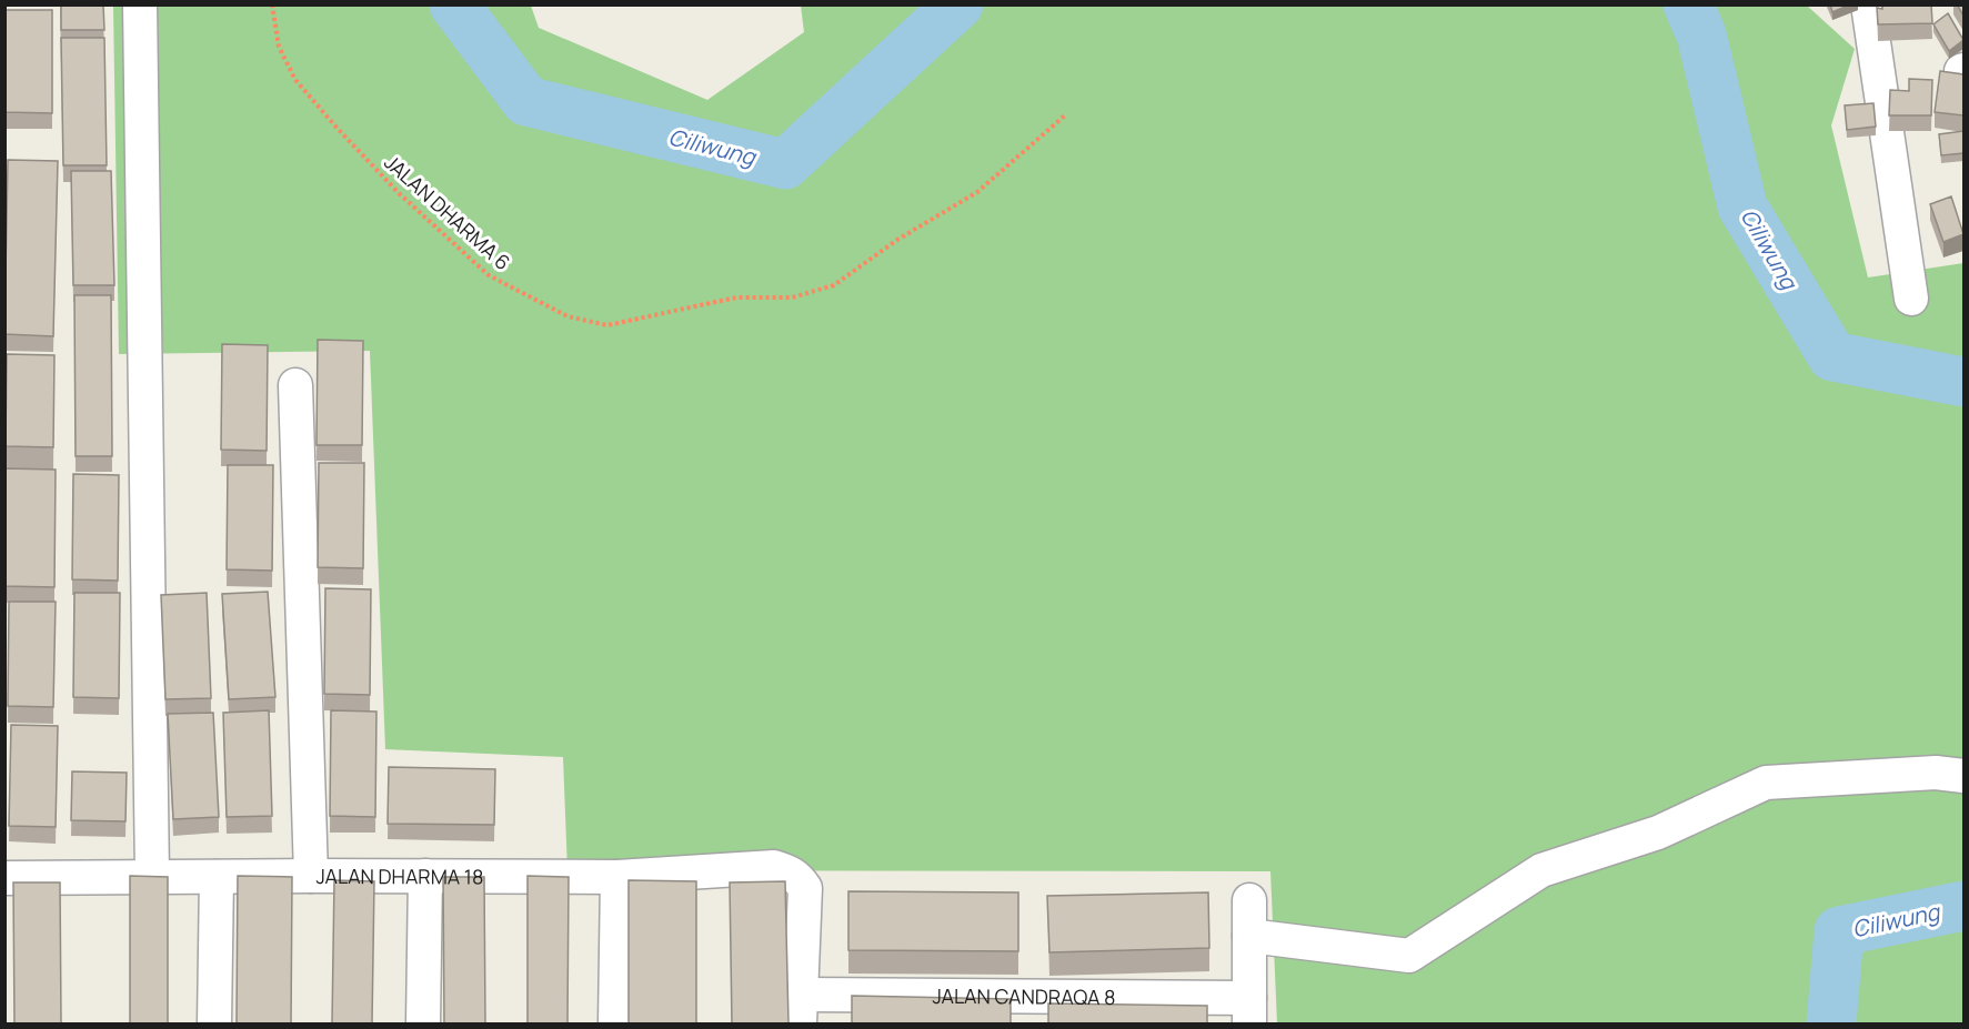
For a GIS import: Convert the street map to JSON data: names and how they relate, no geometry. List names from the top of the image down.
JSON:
{
  "streets": {
    "street": ["JALAN DHARMA 18", "JALAN CANDRAQA 8"],
    "path": ["JALAN DHARMA 6"]
  },
  "crossings": [
    ["JALAN DHARMA 18", "JALAN CANDRAQA 8"]
  ],
  "water": ["Ciliwung"]
}
